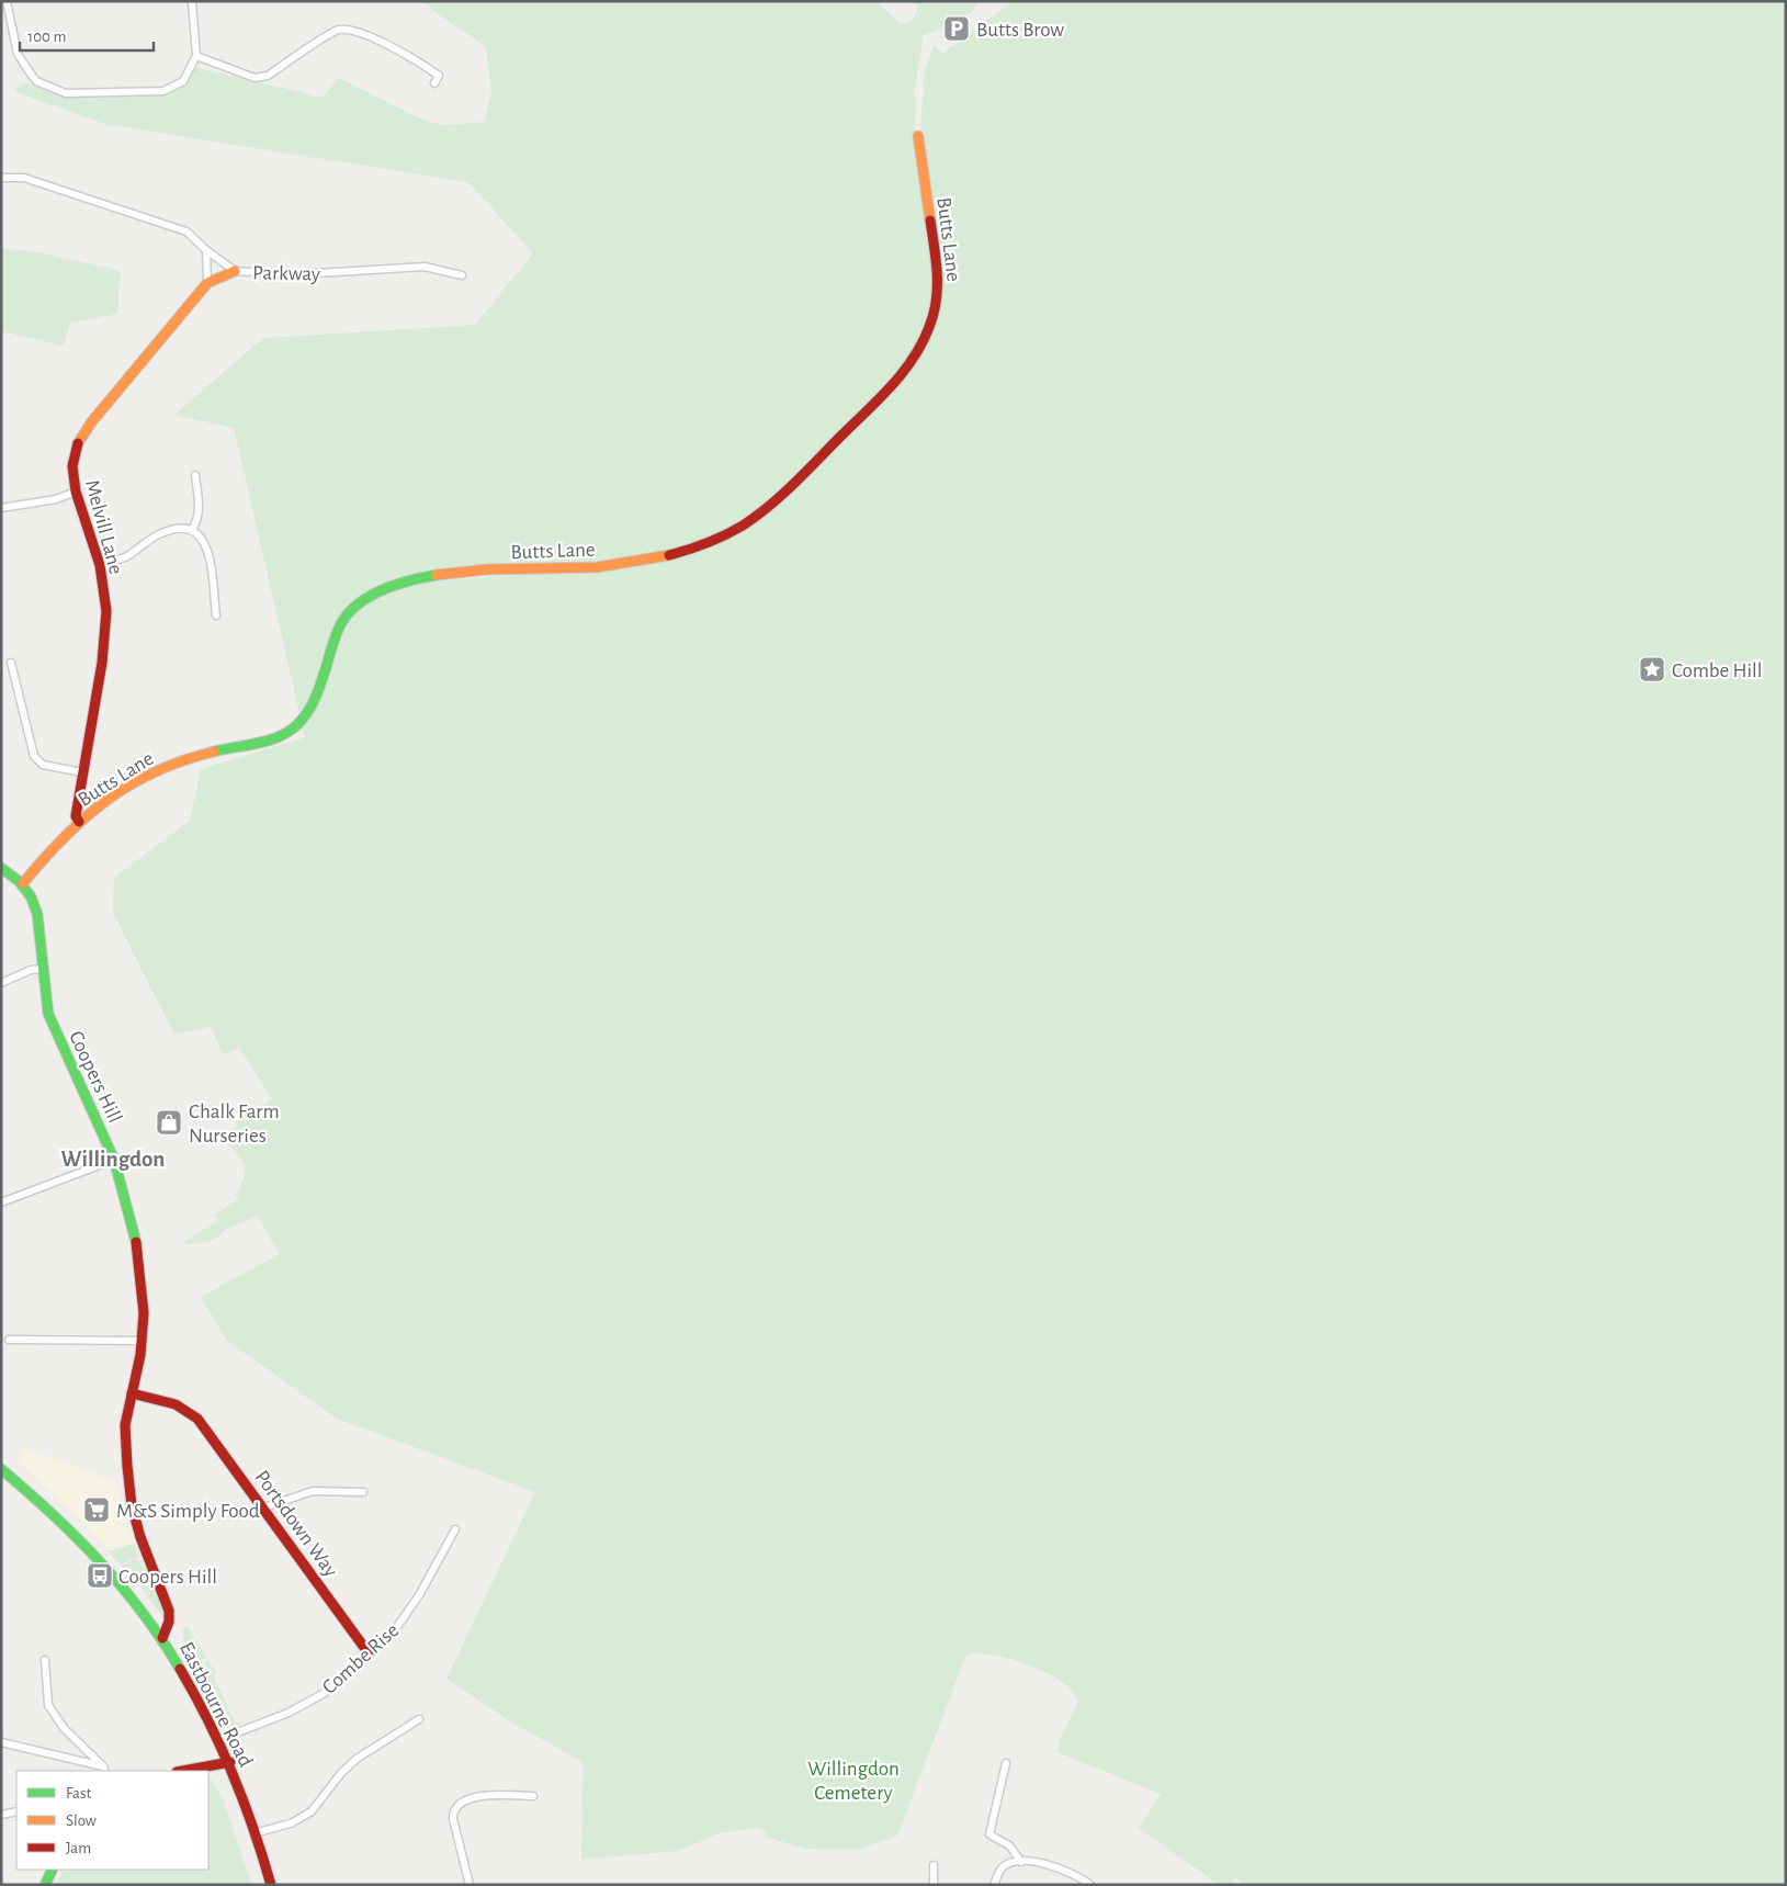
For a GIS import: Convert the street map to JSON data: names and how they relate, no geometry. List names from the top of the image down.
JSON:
{
  "streets": {
    "street": [
      "Butts Lane",
      "Parkway",
      "Melvill Lane",
      "Coopers Hill",
      "Portsdown Way",
      "Combe Rise",
      "Eastbourne Road"
    ]
  },
  "crossings": [
    ["Butts Lane", "Melvill Lane"],
    ["Butts Lane", "Coopers Hill"],
    ["Coopers Hill", "Portsdown Way"],
    ["Coopers Hill", "Eastbourne Road"],
    ["Portsdown Way", "Combe Rise"],
    ["Combe Rise", "Eastbourne Road"]
  ],
  "districts": ["Willingdon"],
  "parks": ["Willingdon Cemetery"],
  "places": {
    "parking": ["Butts Brow"],
    "place": ["Combe Hill"],
    "shop": ["Chalk Farm Nurseries"],
    "supermarket": ["M&S Simply Food"],
    "bus stop": ["Coopers Hill"]
  },
  "legend": ["Fast", "Slow", "Jam"],
  "scale_bar": "100 m"
}
